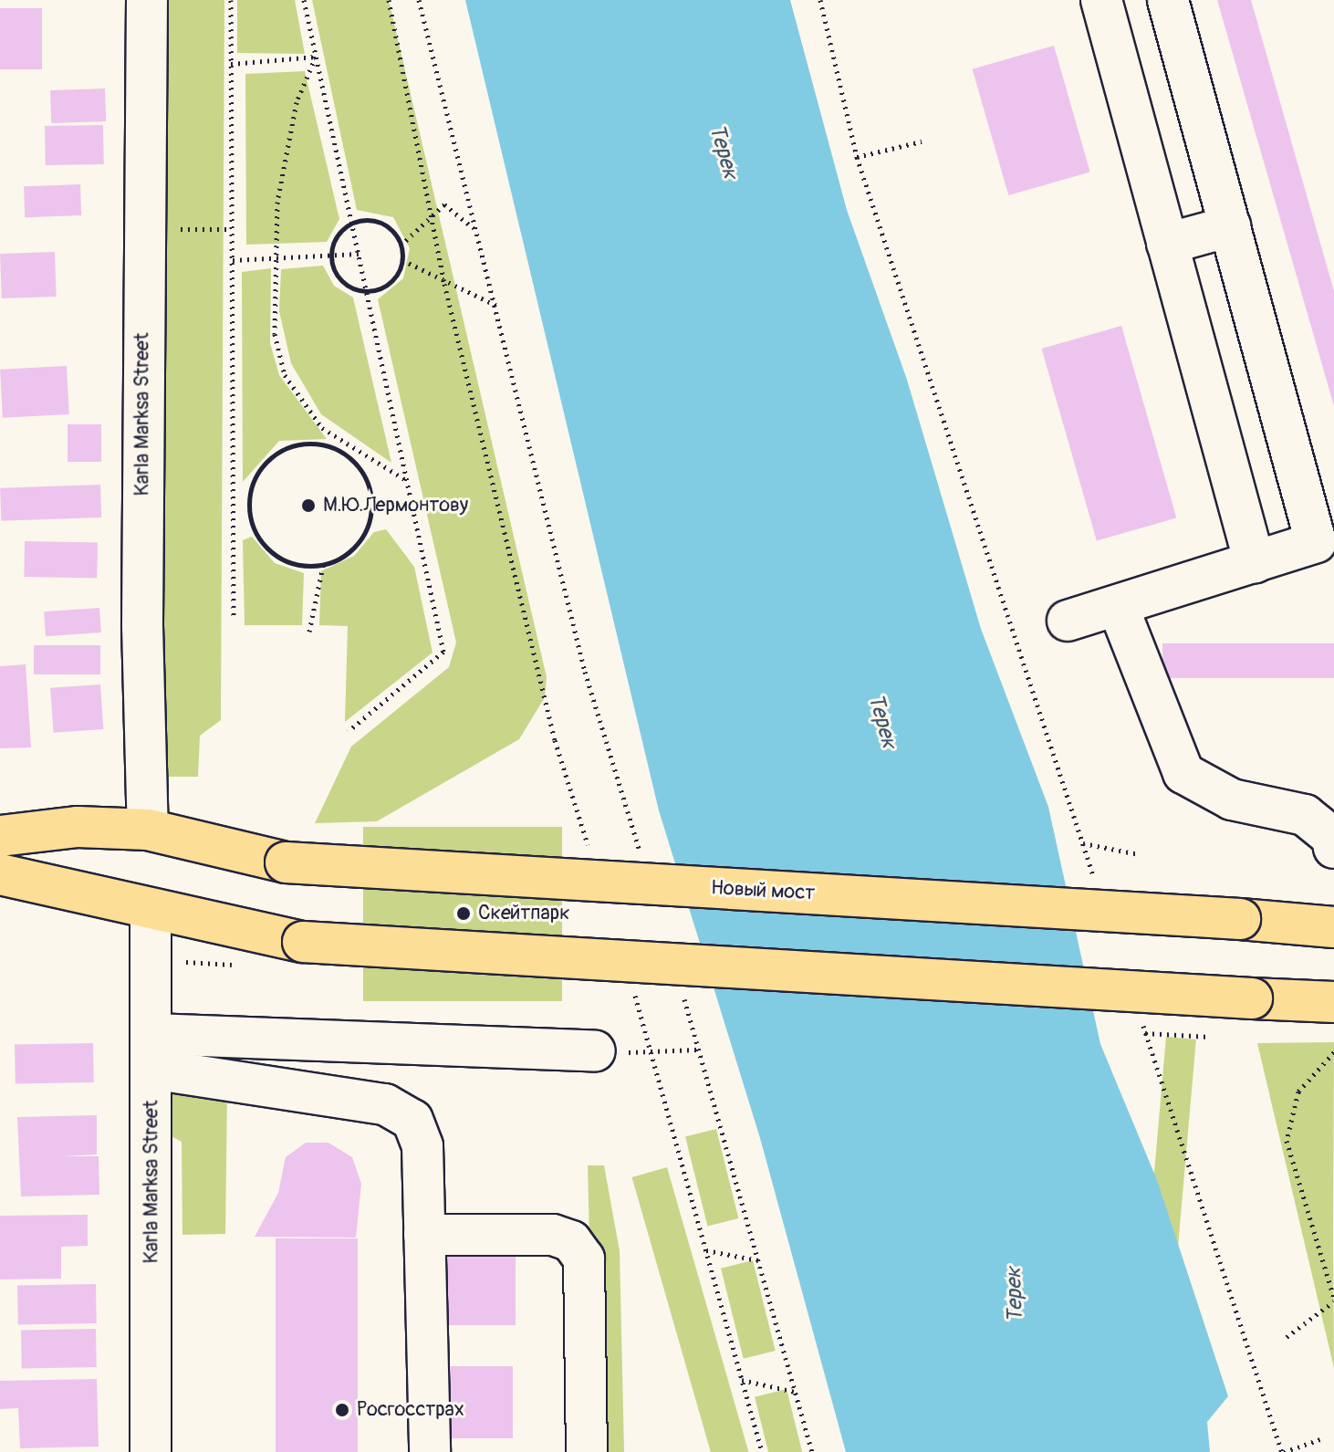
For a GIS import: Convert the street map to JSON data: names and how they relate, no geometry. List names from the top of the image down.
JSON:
{
  "streets": {
    "main road": ["Новый мост"],
    "street": ["Karla Marksa Street"]
  },
  "crossings": [
    ["Karla Marksa Street", "Новый мост"]
  ],
  "water": ["Терек"],
  "places": ["М.Ю.Лермонтову", "Скейтпарк", "Росгосстрах"]
}
